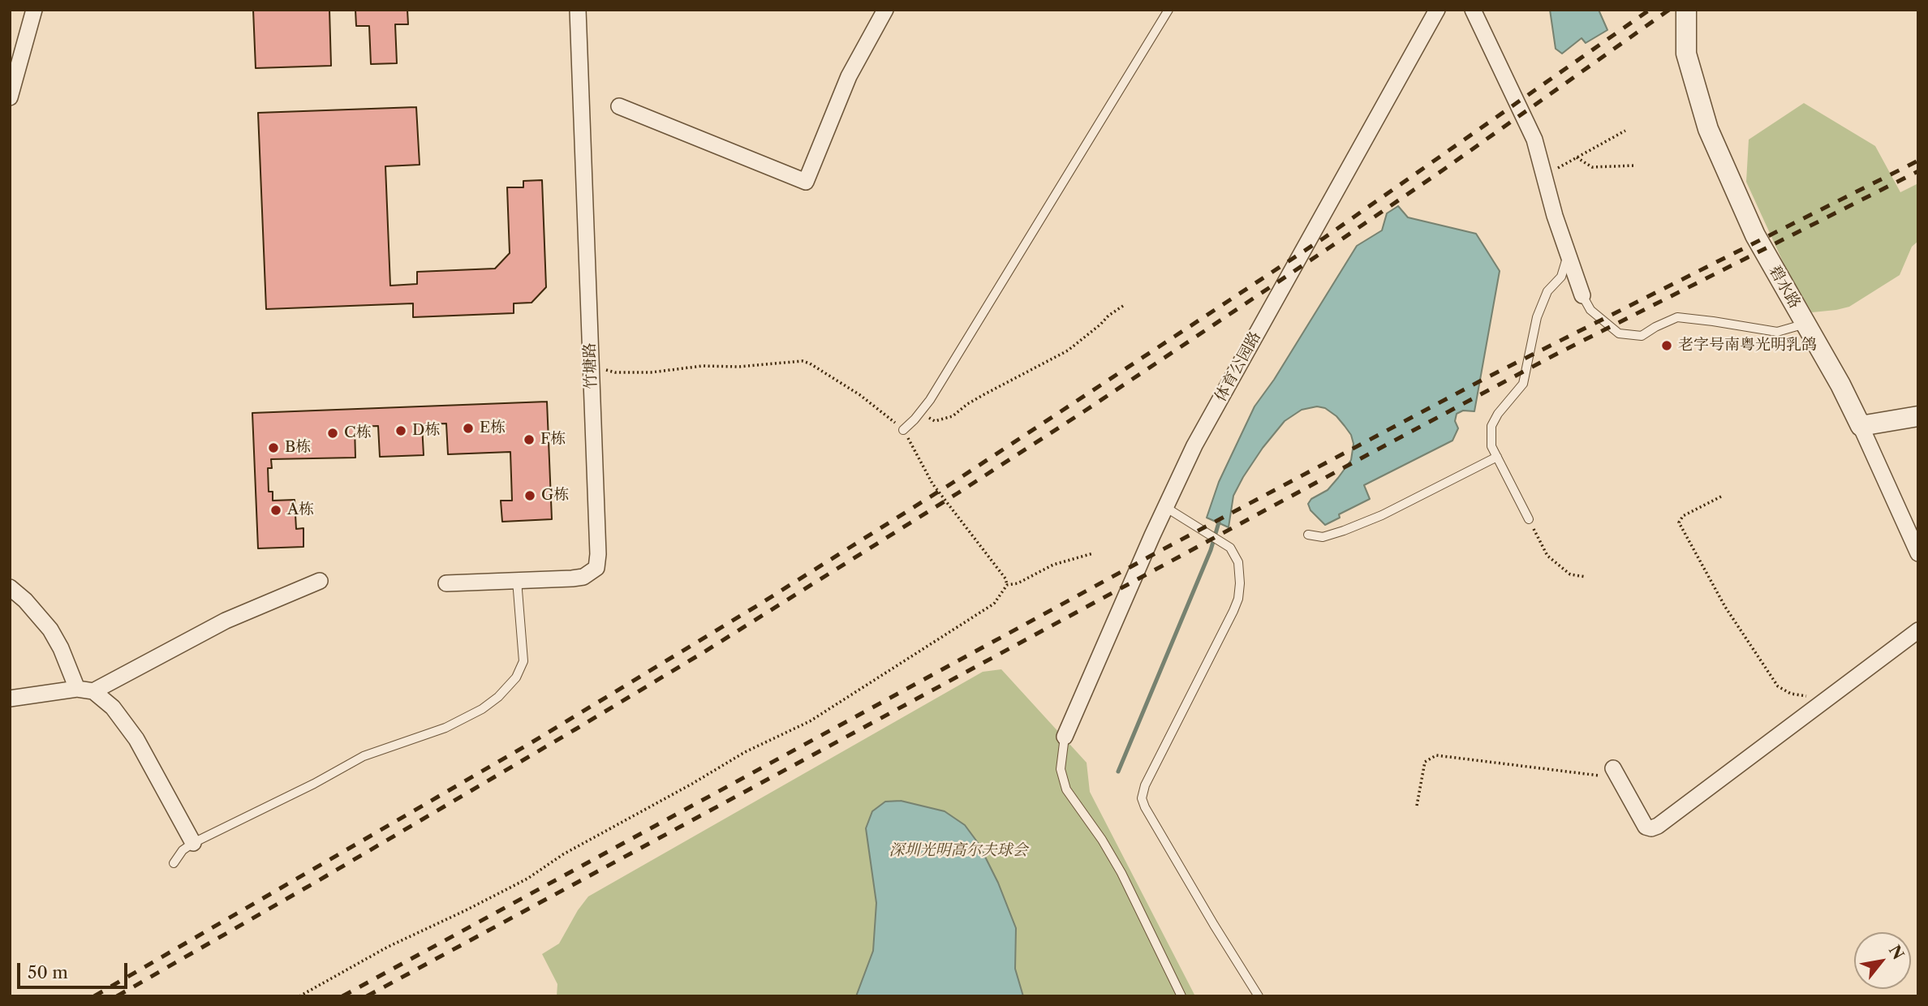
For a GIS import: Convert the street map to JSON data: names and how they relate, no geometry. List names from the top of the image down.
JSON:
{
  "streets": {
    "street": ["碧水路", "竹塘路", "体育公园路"]
  },
  "parks": ["深圳光明高尔夫球会"],
  "places": [
    "老字号南粤光明乳鸽",
    "E栋",
    "D栋",
    "C栋",
    "F栋",
    "B栋",
    "G栋",
    "A栋"
  ],
  "scale_bar": "50 m",
  "north": "top right"
}
